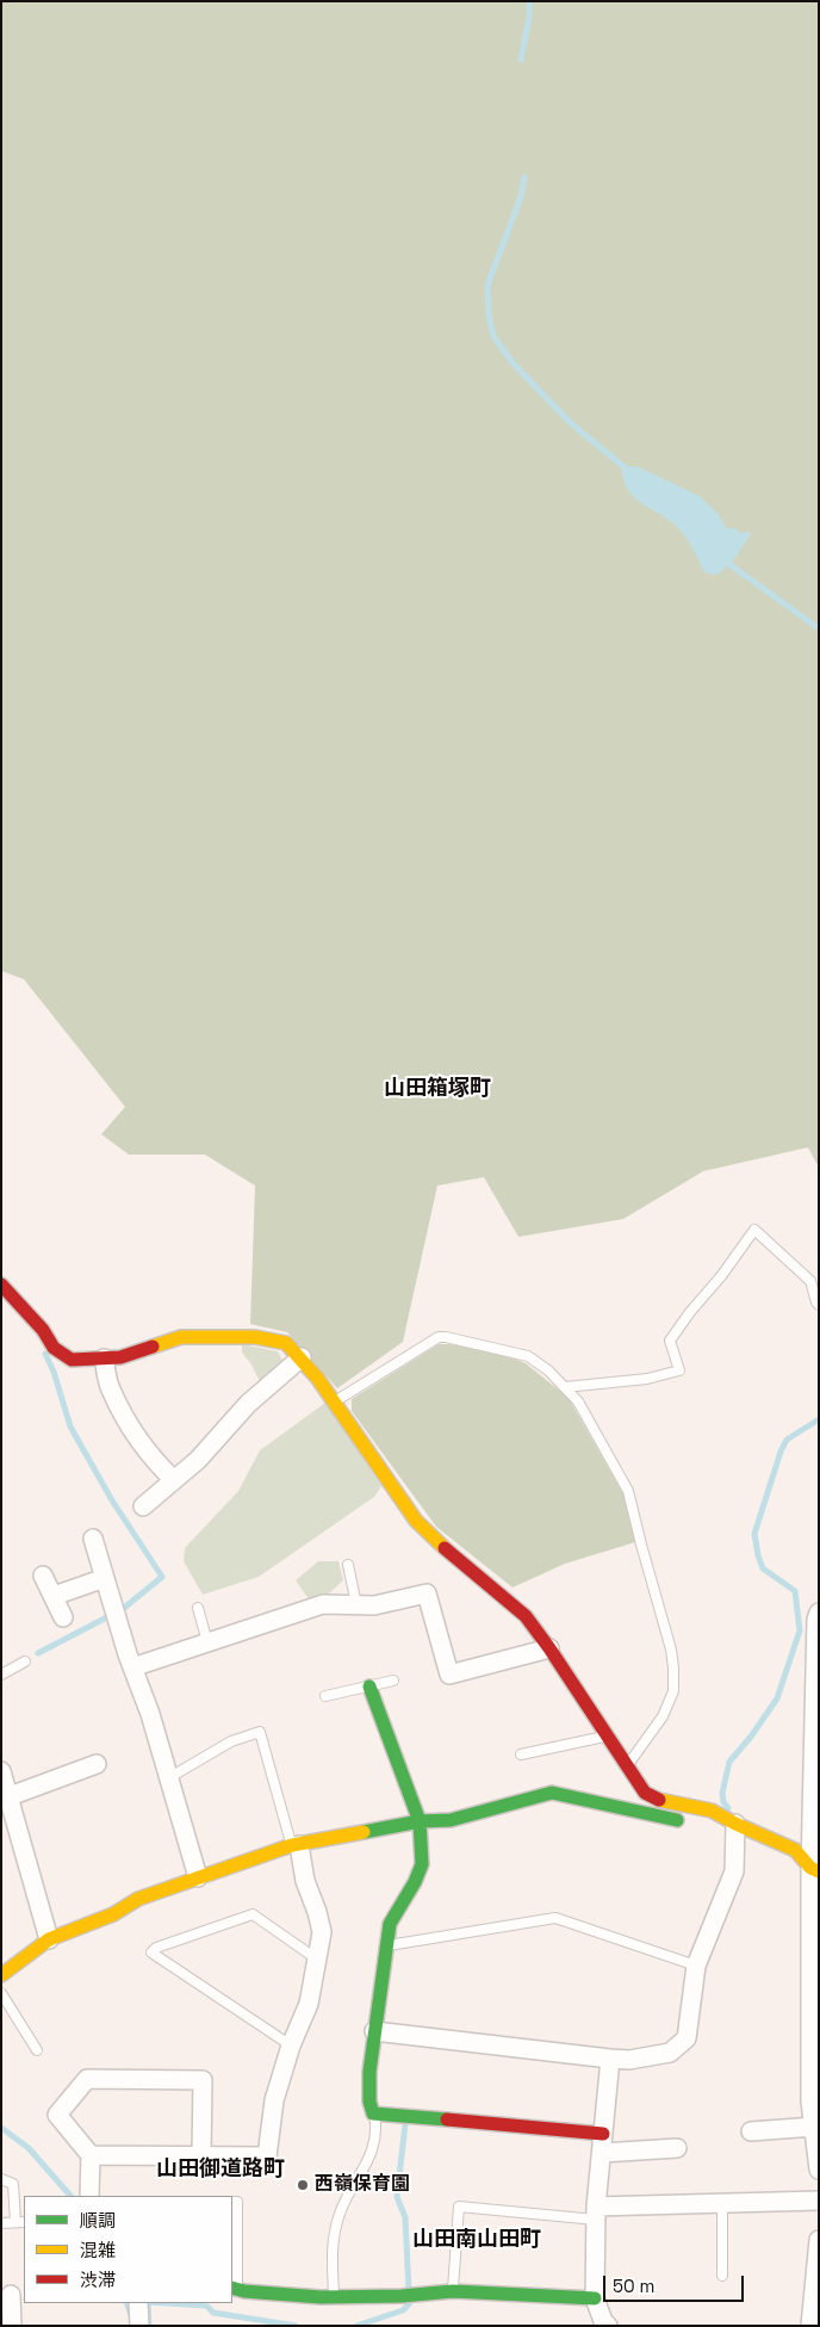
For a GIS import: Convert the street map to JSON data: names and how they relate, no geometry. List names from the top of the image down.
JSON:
{
  "districts": ["山田箱塚町", "山田御道路町", "山田南山田町"],
  "places": ["西嶺保育園"],
  "legend": ["順調", "混雑", "渋滞"],
  "scale_bar": "50 m"
}
